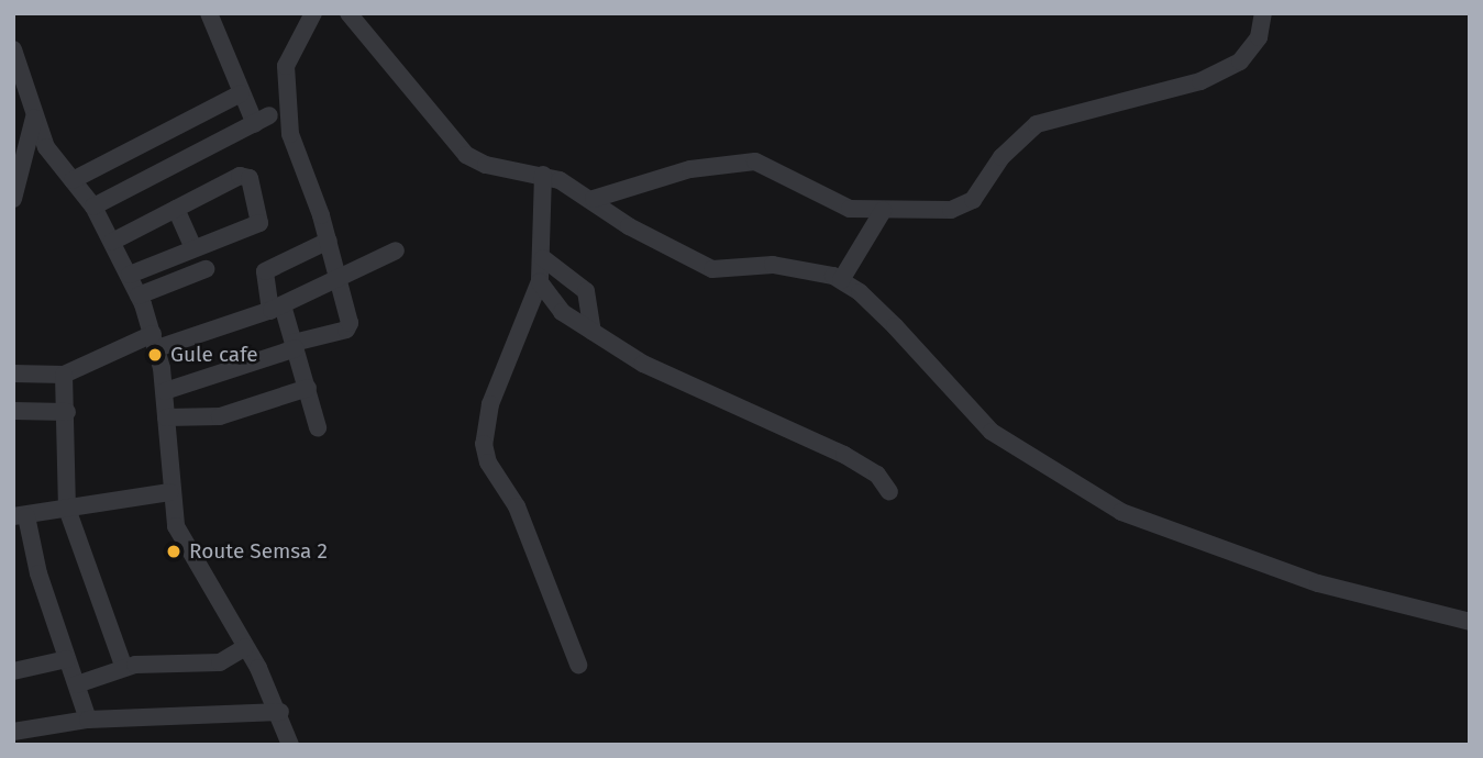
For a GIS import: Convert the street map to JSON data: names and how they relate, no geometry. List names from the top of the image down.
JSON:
{
  "places": ["Gule cafe", "Route Semsa 2"]
}
